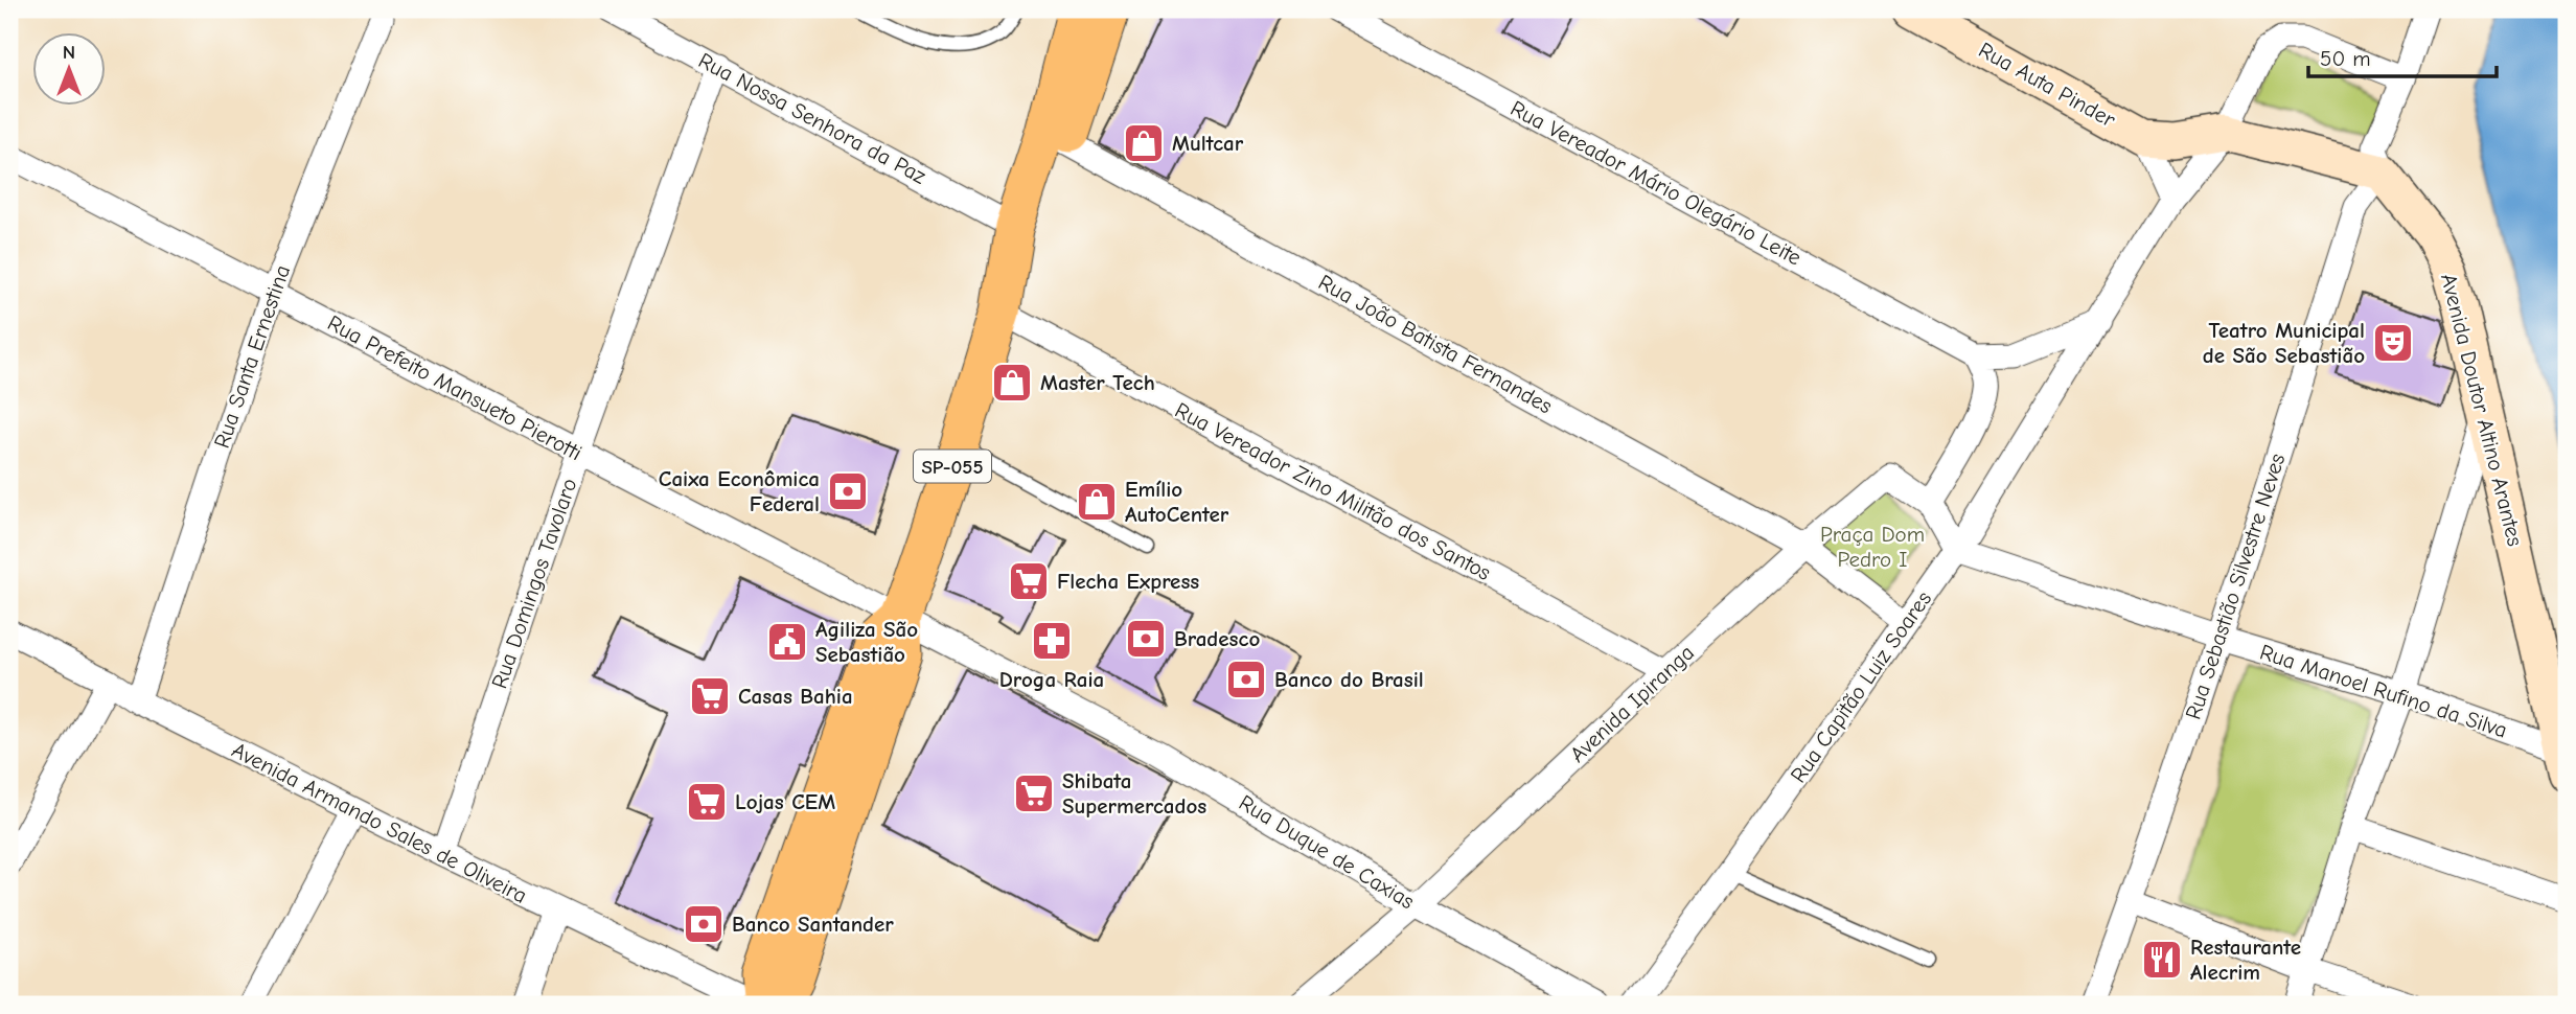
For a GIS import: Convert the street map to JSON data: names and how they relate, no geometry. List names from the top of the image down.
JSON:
{
  "streets": {
    "main road": ["Rua Auta Pinder", "Avenida Doutor Altino Arantes", "SP-055"],
    "street": [
      "Rua Nossa Senhora da Paz",
      "Rua Vereador Mário Olegário Leite",
      "Rua João Batista Fernandes",
      "Rua Santa Ernestina",
      "Rua Prefeito Mansueto Pierotti",
      "Rua Vereador Zino Militão dos Santos",
      "Rua Domingos Tavolaro",
      "Rua Sebastião Silvestre Neves",
      "Rua Capitão Luiz Soares",
      "Rua Manoel Rufino da Silva",
      "Avenida Ipiranga",
      "Avenida Armando Sales de Oliveira",
      "Rua Duque de Caxias"
    ]
  },
  "crossings": [
    ["Rua Nossa Senhora da Paz", "SP-055"],
    ["Rua Nossa Senhora da Paz", "Rua Domingos Tavolaro"],
    ["Rua João Batista Fernandes", "SP-055"],
    ["Rua João Batista Fernandes", "Rua Capitão Luiz Soares"],
    ["Rua João Batista Fernandes", "Avenida Ipiranga"],
    ["Rua Santa Ernestina", "Rua Prefeito Mansueto Pierotti"],
    ["Rua Santa Ernestina", "Avenida Armando Sales de Oliveira"],
    ["Rua Prefeito Mansueto Pierotti", "SP-055"],
    ["Rua Prefeito Mansueto Pierotti", "Rua Domingos Tavolaro"],
    ["Rua Prefeito Mansueto Pierotti", "Rua Duque de Caxias"],
    ["Avenida Doutor Altino Arantes", "Rua Sebastião Silvestre Neves"],
    ["Avenida Doutor Altino Arantes", "Rua Manoel Rufino da Silva"],
    ["SP-055", "Rua Vereador Zino Militão dos Santos"],
    ["SP-055", "Rua Duque de Caxias"],
    ["Rua Vereador Zino Militão dos Santos", "Avenida Ipiranga"],
    ["Rua Domingos Tavolaro", "Avenida Armando Sales de Oliveira"],
    ["Rua Sebastião Silvestre Neves", "Rua Manoel Rufino da Silva"],
    ["Rua Capitão Luiz Soares", "Rua Manoel Rufino da Silva"],
    ["Rua Capitão Luiz Soares", "Avenida Ipiranga"],
    ["Rua Manoel Rufino da Silva", "Avenida Ipiranga"],
    ["Avenida Ipiranga", "Rua Duque de Caxias"]
  ],
  "parks": ["Praça Dom Pedro I"],
  "places": {
    "shop": ["Multcar", "Master Tech", "Emílio AutoCenter"],
    "theatre": ["Teatro Municipal de São Sebastião"],
    "bank": [
      "Caixa Econômica Federal",
      "Bradesco",
      "Banco do Brasil",
      "Banco Santander"
    ],
    "supermarket": [
      "Flecha Express",
      "Casas Bahia",
      "Shibata Supermercados",
      "Lojas CEM"
    ],
    "pharmacy": ["Droga Raia"],
    "public building": ["Agiliza São Sebastião"],
    "restaurant": ["Restaurante Alecrim"]
  },
  "scale_bar": "50 m",
  "north": "top"
}
